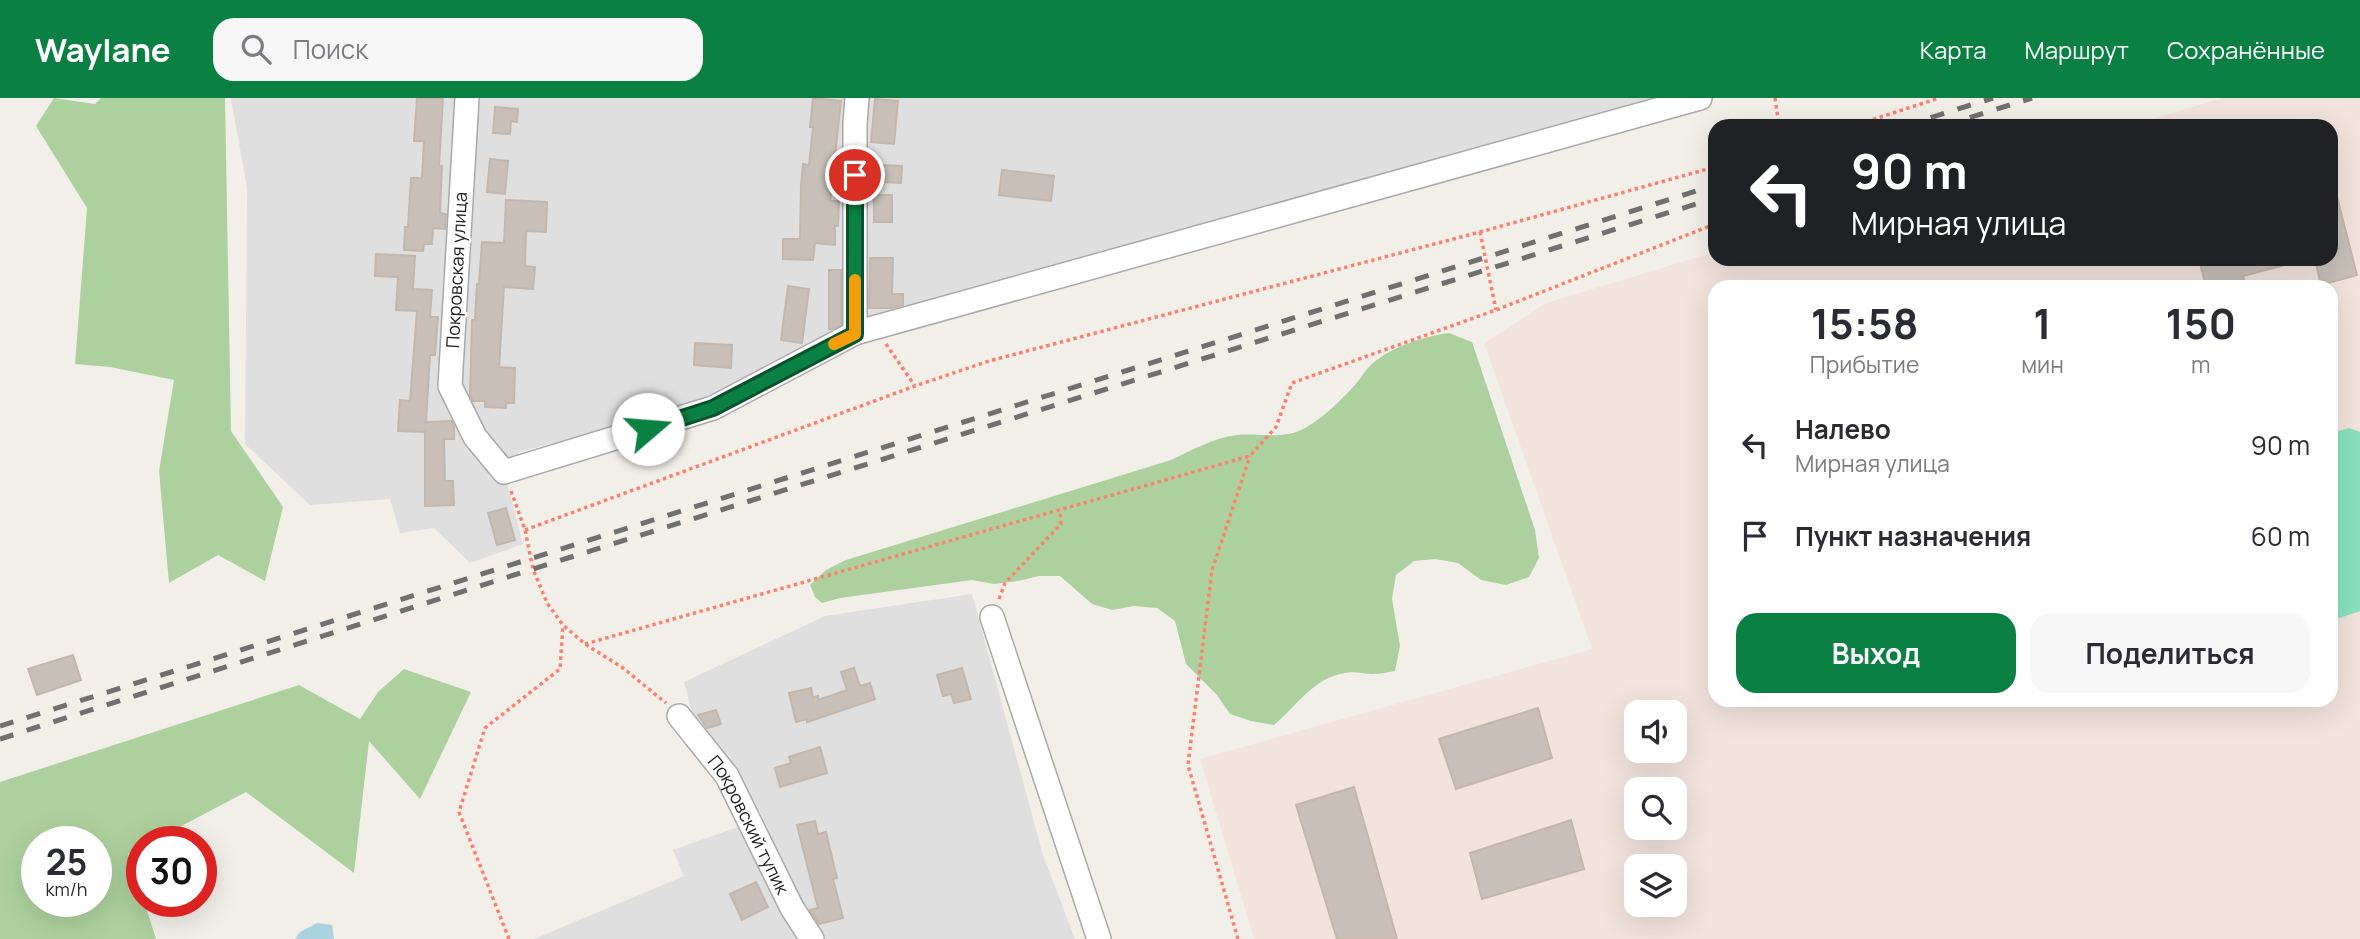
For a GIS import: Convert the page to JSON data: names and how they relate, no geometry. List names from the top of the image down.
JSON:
{
  "streets": {
    "street": ["Покровская улица", "Покровский тупик"]
  },
  "page": {
    "header": "Waylane",
    "search": "Поиск",
    "nav": ["Карта", "Маршрут", "Сохранённые"],
    "turn": ["90 m", "Мирная улица"],
    "eta": [
      "15:58",
      "Прибытие",
      "1",
      "мин",
      "150",
      "m"
    ],
    "list": [
      {
        "name": "Налево",
        "note": "Мирная улица",
        "value": "90 m"
      },
      {
        "name": "Пункт назначения",
        "value": "60 m"
      }
    ],
    "buttons": ["Выход", "Поделиться"],
    "speed": "25 km/h",
    "limit": "30"
  }
}
